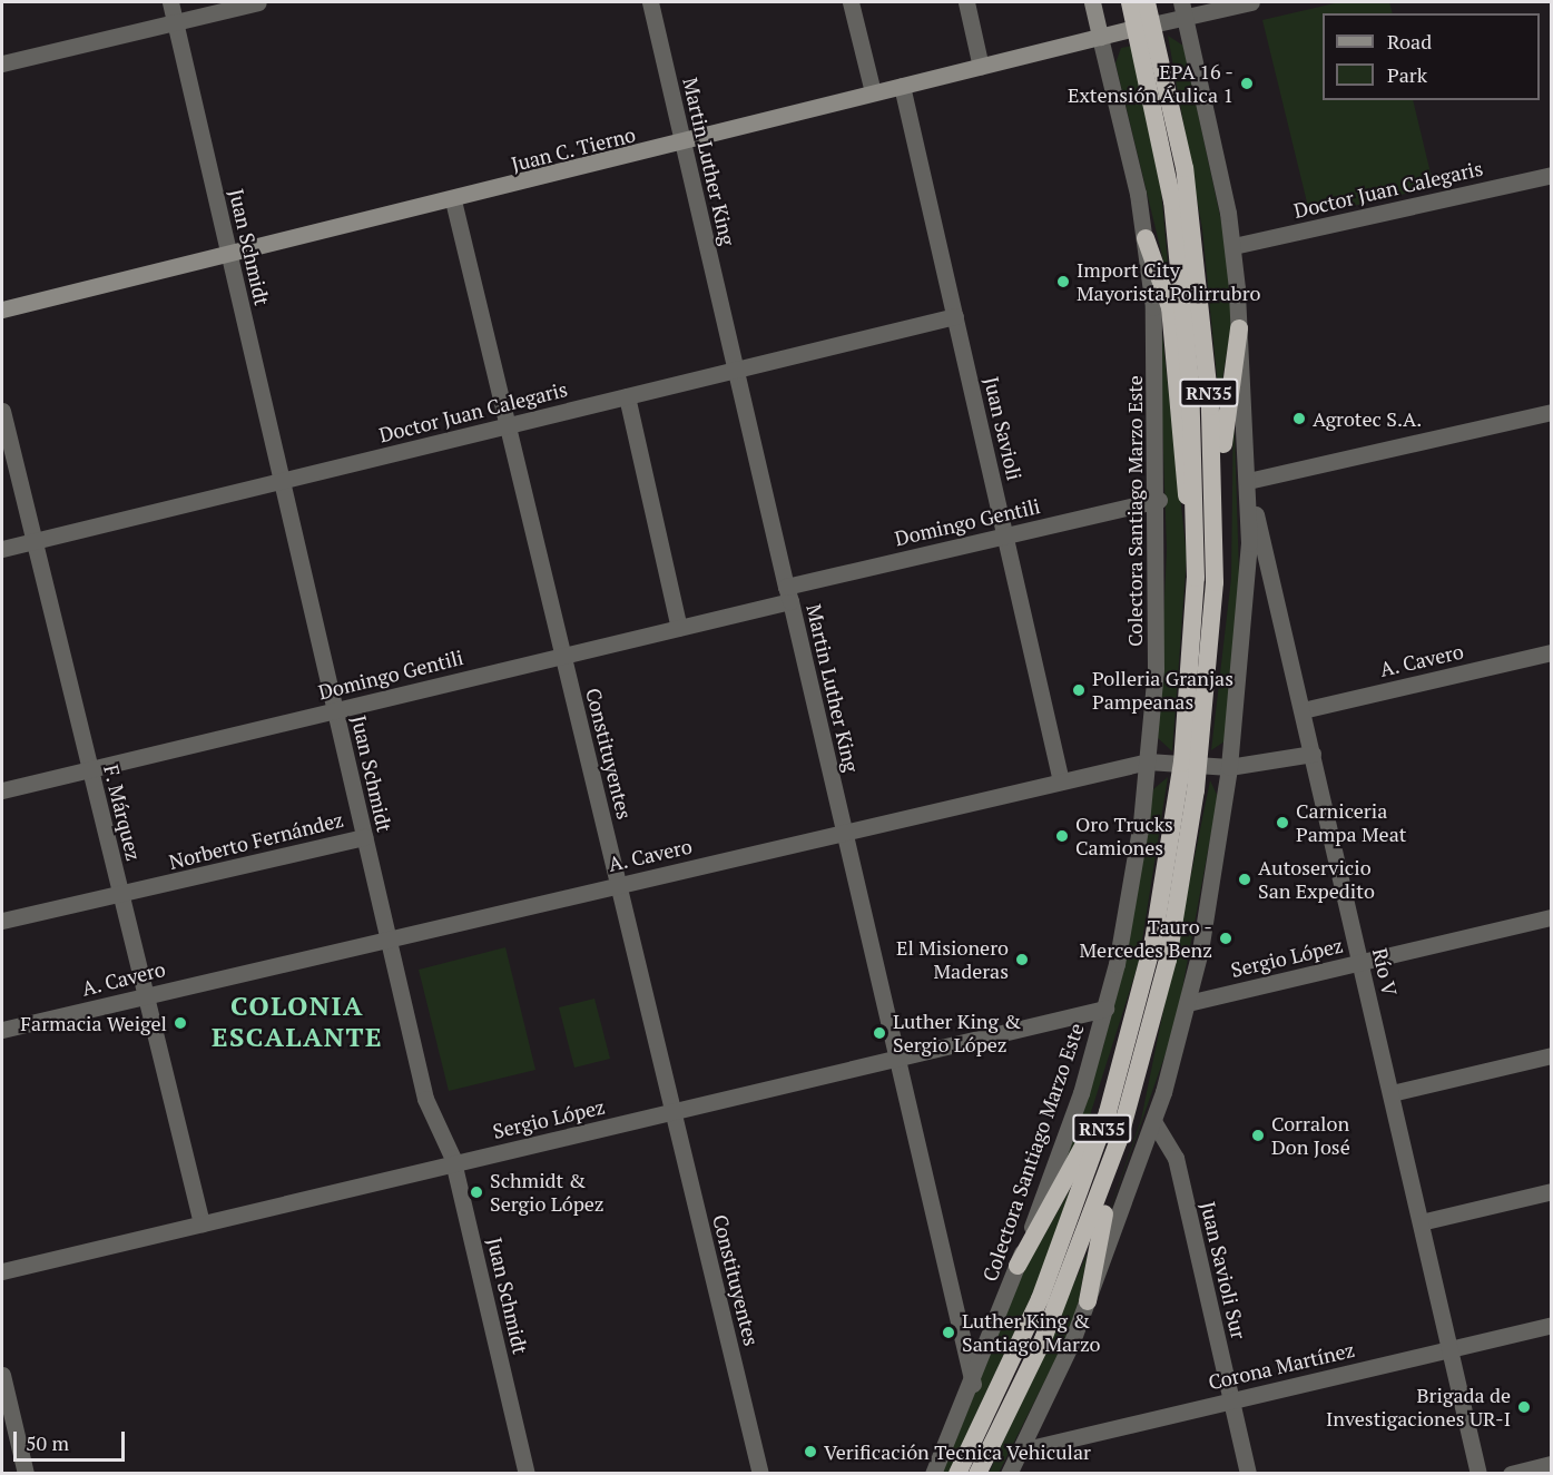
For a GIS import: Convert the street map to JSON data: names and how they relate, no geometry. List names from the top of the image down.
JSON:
{
  "streets": {
    "highway": ["RN35"],
    "main road": ["Juan C. Tierno", "Colectora Santiago Marzo Este"],
    "street": [
      "Martin Luther King",
      "Doctor Juan Calegaris",
      "Juan Schmidt",
      "Juan Savioli",
      "Domingo Gentili",
      "A. Cavero",
      "Constituyentes",
      "F. Márquez",
      "Norberto Fernández",
      "Sergio López",
      "Río V",
      "Juan Savioli Sur",
      "Corona Martínez"
    ]
  },
  "crossings": [
    ["Juan C. Tierno", "Martin Luther King"],
    ["Juan C. Tierno", "Juan Schmidt"],
    ["Juan C. Tierno", "RN35"],
    ["Juan C. Tierno", "Juan Savioli"],
    ["Juan C. Tierno", "Colectora Santiago Marzo Este"],
    ["Juan C. Tierno", "Constituyentes"],
    ["Martin Luther King", "Doctor Juan Calegaris"],
    ["Martin Luther King", "Colectora Santiago Marzo Este"],
    ["Martin Luther King", "Domingo Gentili"],
    ["Martin Luther King", "A. Cavero"],
    ["Martin Luther King", "Sergio López"],
    ["Doctor Juan Calegaris", "Juan Schmidt"],
    ["Doctor Juan Calegaris", "Juan Savioli"],
    ["Doctor Juan Calegaris", "Constituyentes"],
    ["Doctor Juan Calegaris", "F. Márquez"],
    ["Juan Schmidt", "Domingo Gentili"],
    ["Juan Schmidt", "A. Cavero"],
    ["Juan Schmidt", "Norberto Fernández"],
    ["Juan Schmidt", "Sergio López"],
    ["RN35", "A. Cavero"],
    ["Juan Savioli", "Domingo Gentili"],
    ["Juan Savioli", "A. Cavero"],
    ["Colectora Santiago Marzo Este", "Domingo Gentili"],
    ["Colectora Santiago Marzo Este", "A. Cavero"],
    ["Colectora Santiago Marzo Este", "Sergio López"],
    ["Domingo Gentili", "Constituyentes"],
    ["Domingo Gentili", "F. Márquez"],
    ["A. Cavero", "Constituyentes"],
    ["A. Cavero", "F. Márquez"],
    ["A. Cavero", "Río V"],
    ["Constituyentes", "Sergio López"],
    ["F. Márquez", "Norberto Fernández"],
    ["F. Márquez", "Sergio López"],
    ["Sergio López", "Río V"],
    ["Río V", "Corona Martínez"],
    ["Juan Savioli Sur", "Corona Martínez"]
  ],
  "districts": ["COLONIA ESCALANTE"],
  "places": [
    "EPA 16 - Extensión Áulica 1",
    "Import City Mayorista Polirrubro",
    "Agrotec S.A.",
    "Polleria Granjas Pampeanas",
    "Carniceria Pampa Meat",
    "Oro Trucks Camiones",
    "Autoservicio San Expedito",
    "Tauro - Mercedes Benz",
    "El Misionero Maderas",
    "Farmacia Weigel",
    "Luther King & Sergio López",
    "Corralon Don José",
    "Schmidt & Sergio López",
    "Luther King & Santiago Marzo",
    "Brigada de Investigaciones UR-I",
    "Verificación Tecnica Vehicular"
  ],
  "legend": ["Road", "Park"],
  "scale_bar": "50 m"
}
